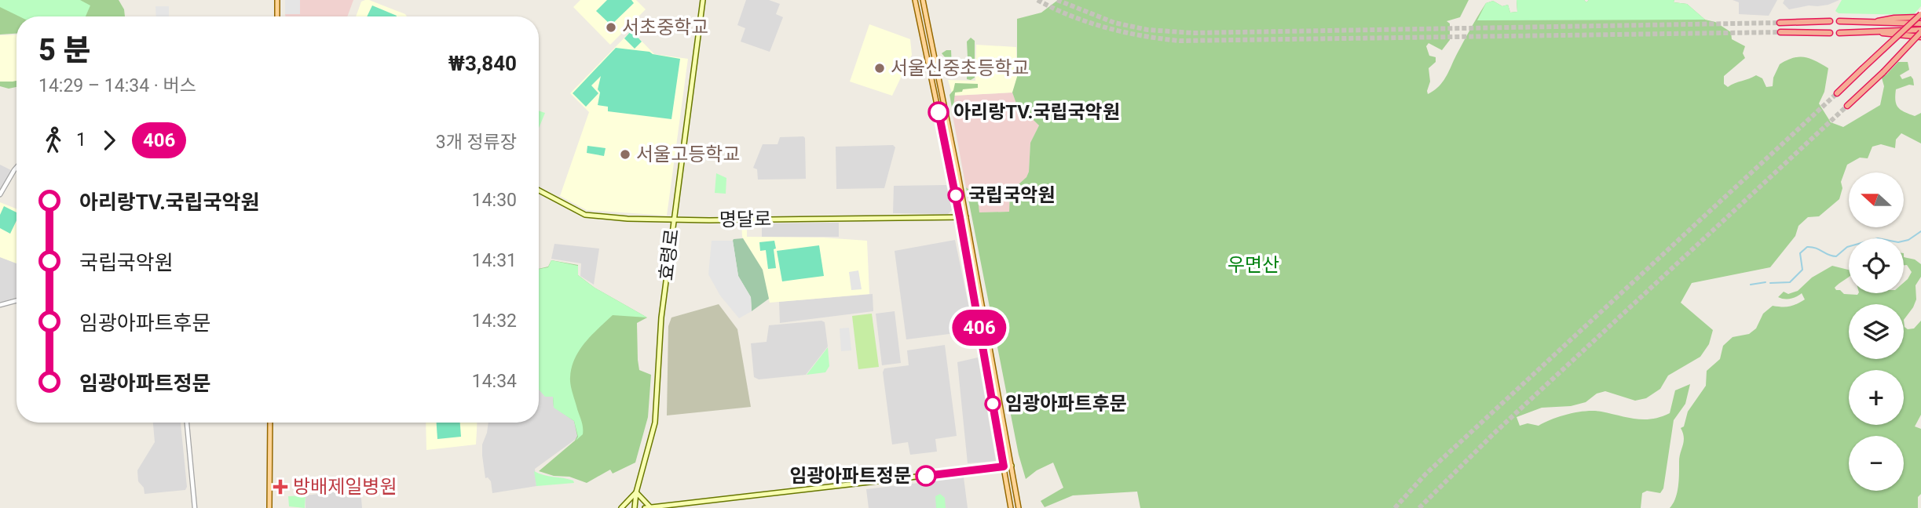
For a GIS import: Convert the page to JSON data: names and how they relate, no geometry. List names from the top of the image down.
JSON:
{
  "streets": {
    "main road": ["명달로", "효령로"]
  },
  "crossings": [
    ["명달로", "효령로"]
  ],
  "parks": ["우면산"],
  "places": {
    "other": [
      "서초중학교",
      "서울신중초등학교",
      "아리랑TV.국립국악원",
      "서울고등학교",
      "국립국악원",
      "임광아파트후문",
      "임광아파트정문"
    ],
    "health": ["방배제일병원"]
  },
  "lines": ["bus line 406"],
  "north": "left",
  "page": {
    "on_map": "406",
    "heading": ["5 분", "14:29 – 14:34 · 버스", "₩3,840"],
    "legs": ["1", "406", "3개 정류장"],
    "list": [
      {
        "name": "아리랑TV.국립국악원",
        "value": "14:30"
      },
      {
        "name": "국립국악원",
        "value": "14:31"
      },
      {
        "name": "임광아파트후문",
        "value": "14:32"
      },
      {
        "name": "임광아파트정문",
        "value": "14:34"
      }
    ],
    "map_buttons": ["+", "−"]
  }
}
